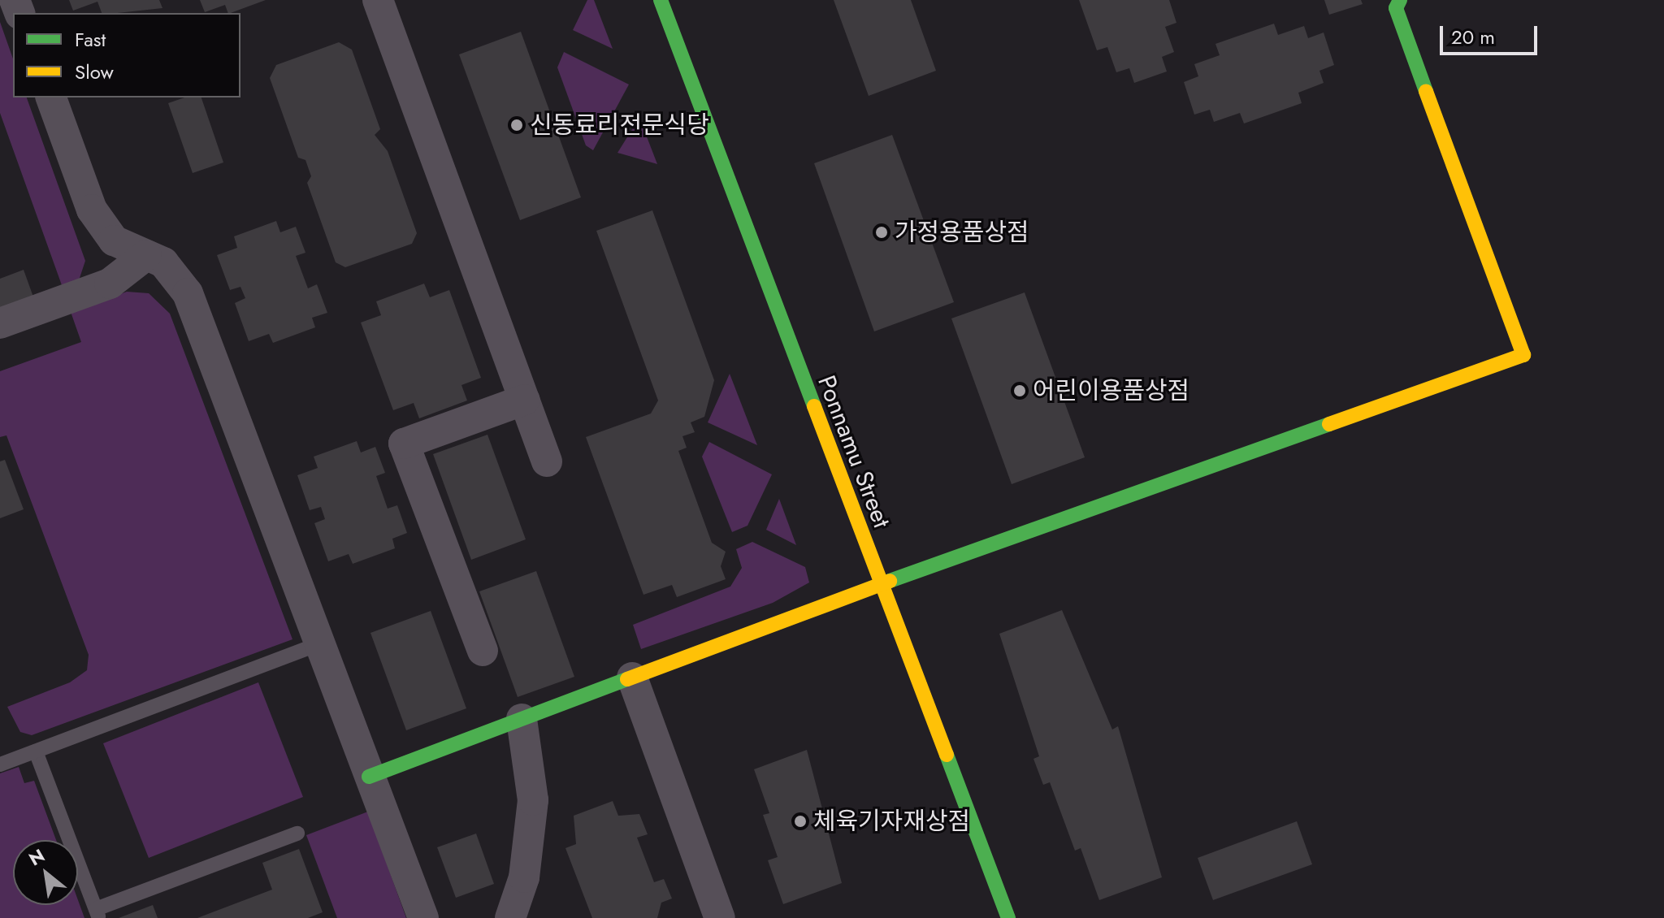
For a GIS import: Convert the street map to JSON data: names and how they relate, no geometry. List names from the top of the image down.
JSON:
{
  "streets": {
    "street": ["Ponnamu Street"]
  },
  "places": [
    "신동료리전문식당",
    "가정용품상점",
    "어린이용품상점",
    "체육기자재상점"
  ],
  "legend": ["Fast", "Slow"],
  "scale_bar": "20 m",
  "north": "top left"
}
